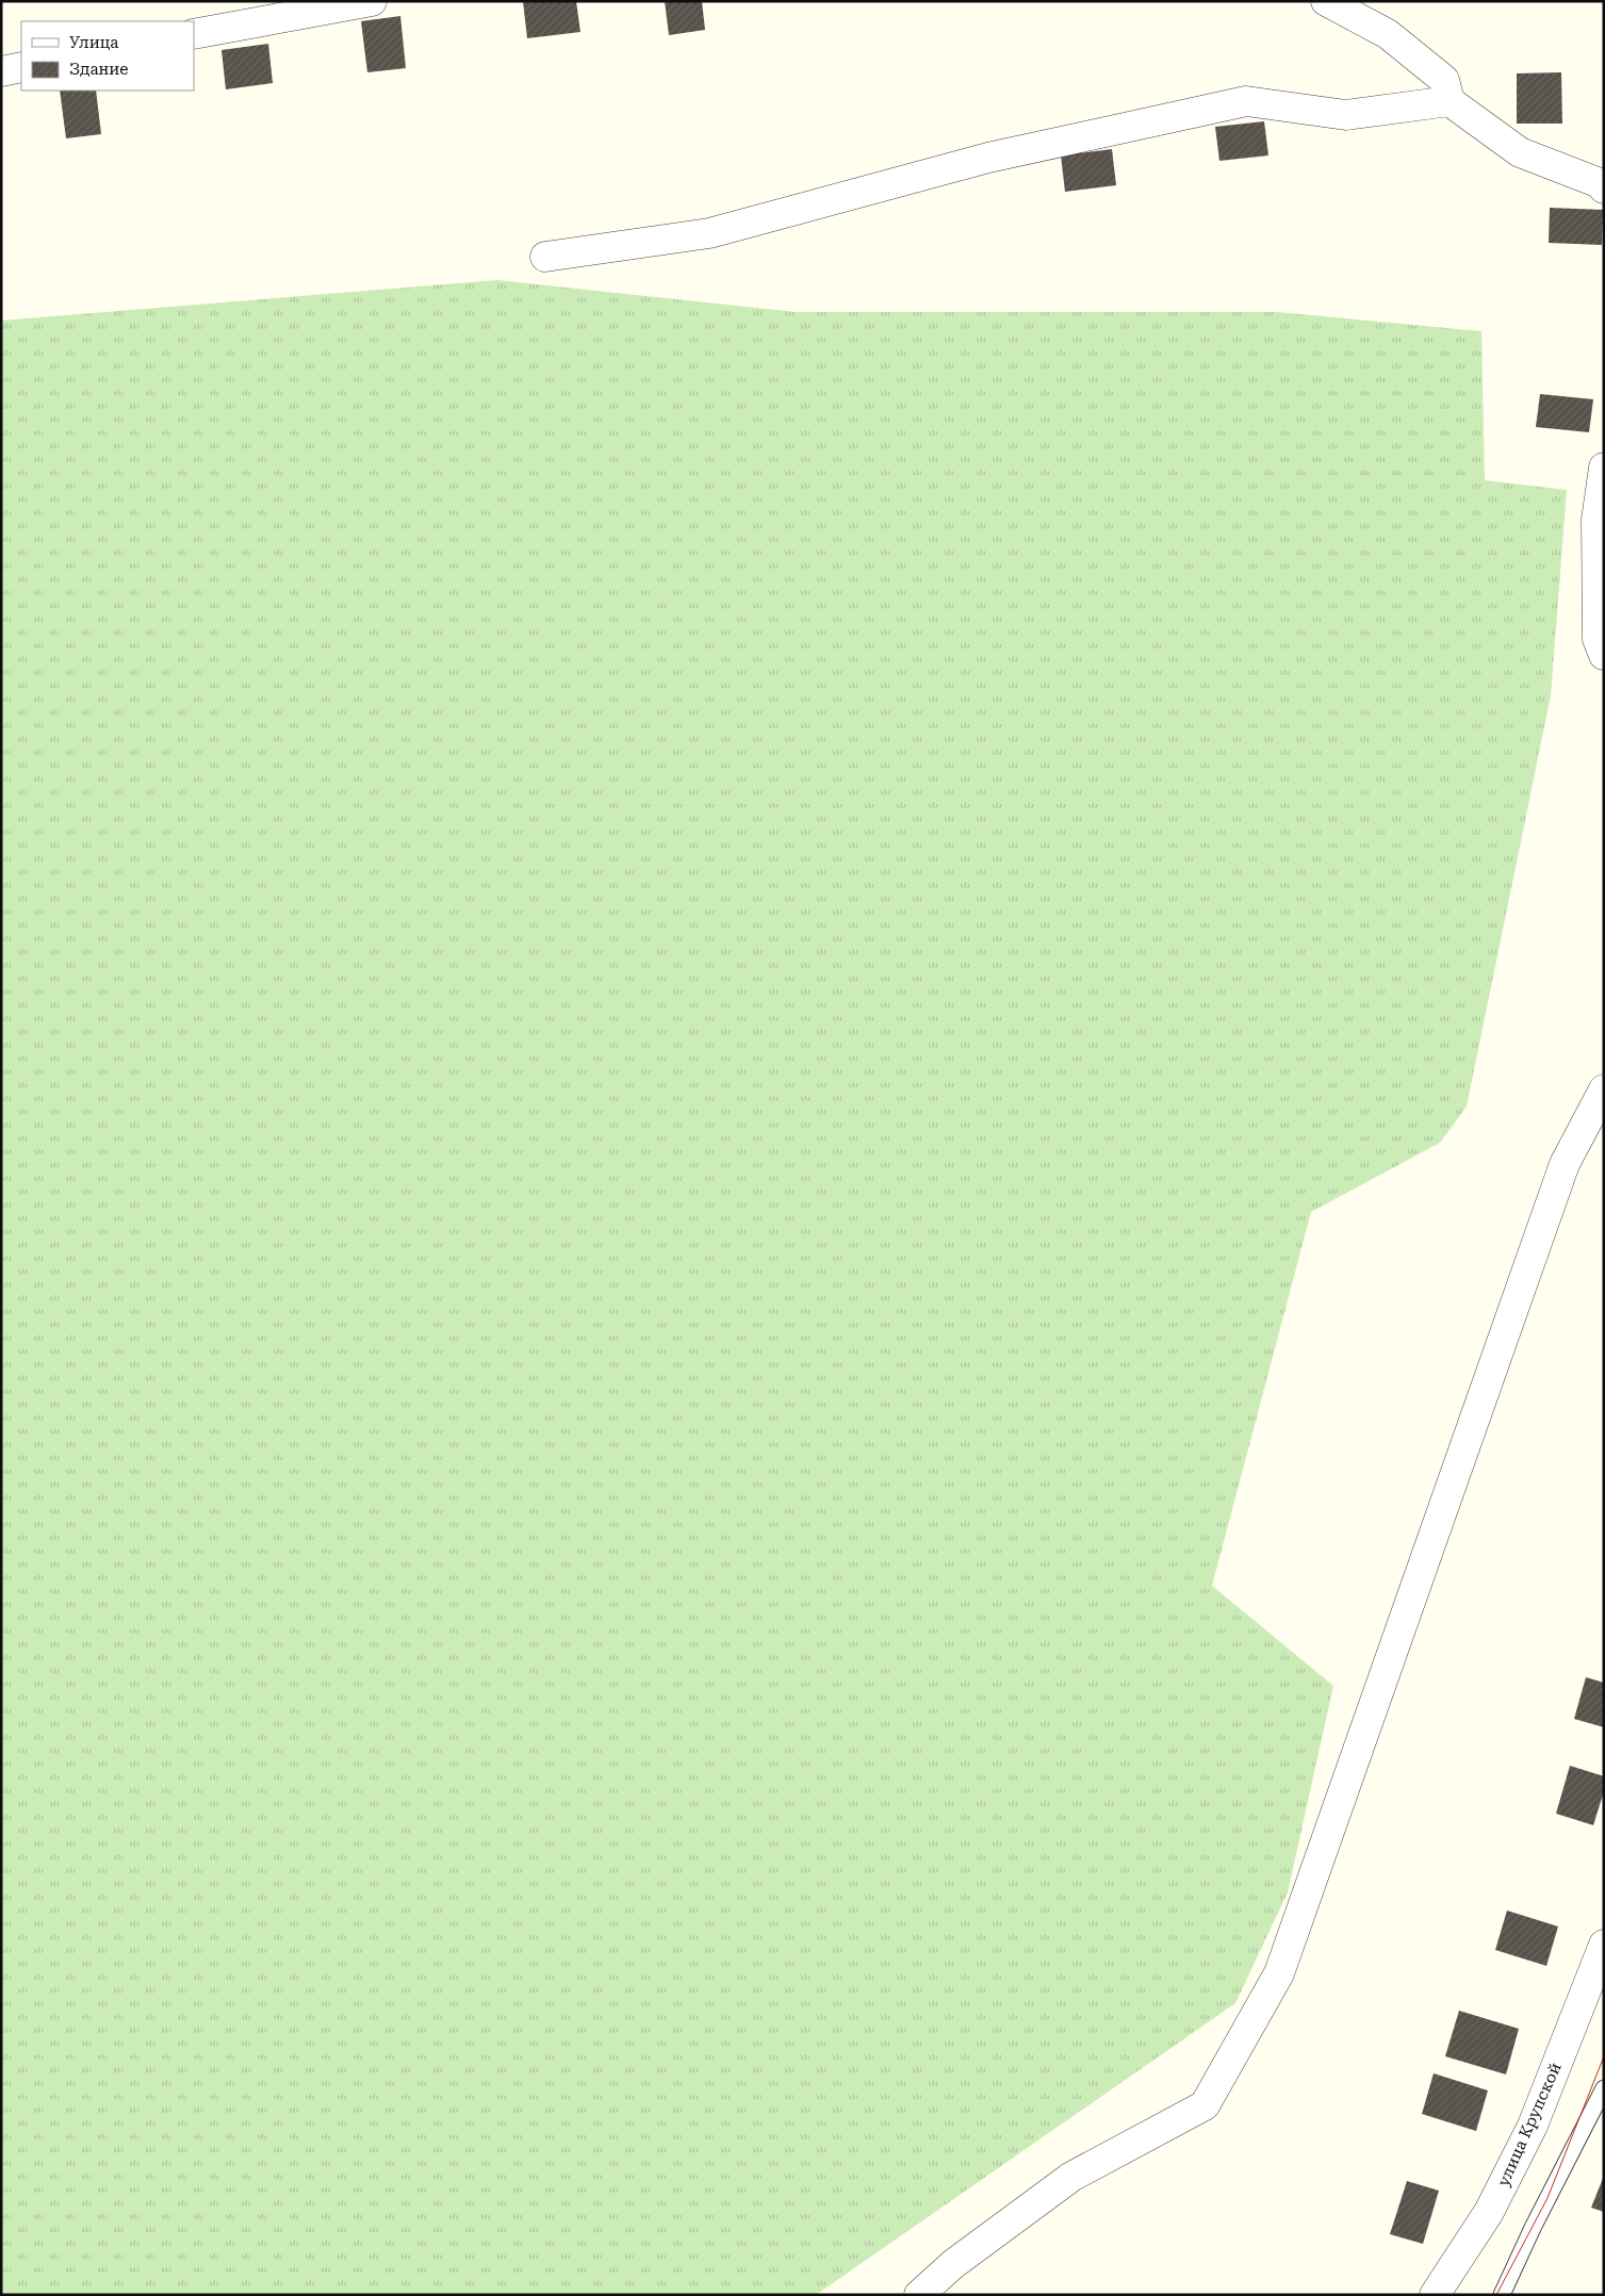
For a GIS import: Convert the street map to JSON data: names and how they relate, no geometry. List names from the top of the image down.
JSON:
{
  "streets": {
    "street": ["улица Крупской"]
  },
  "legend": ["Улица", "Здание"]
}
